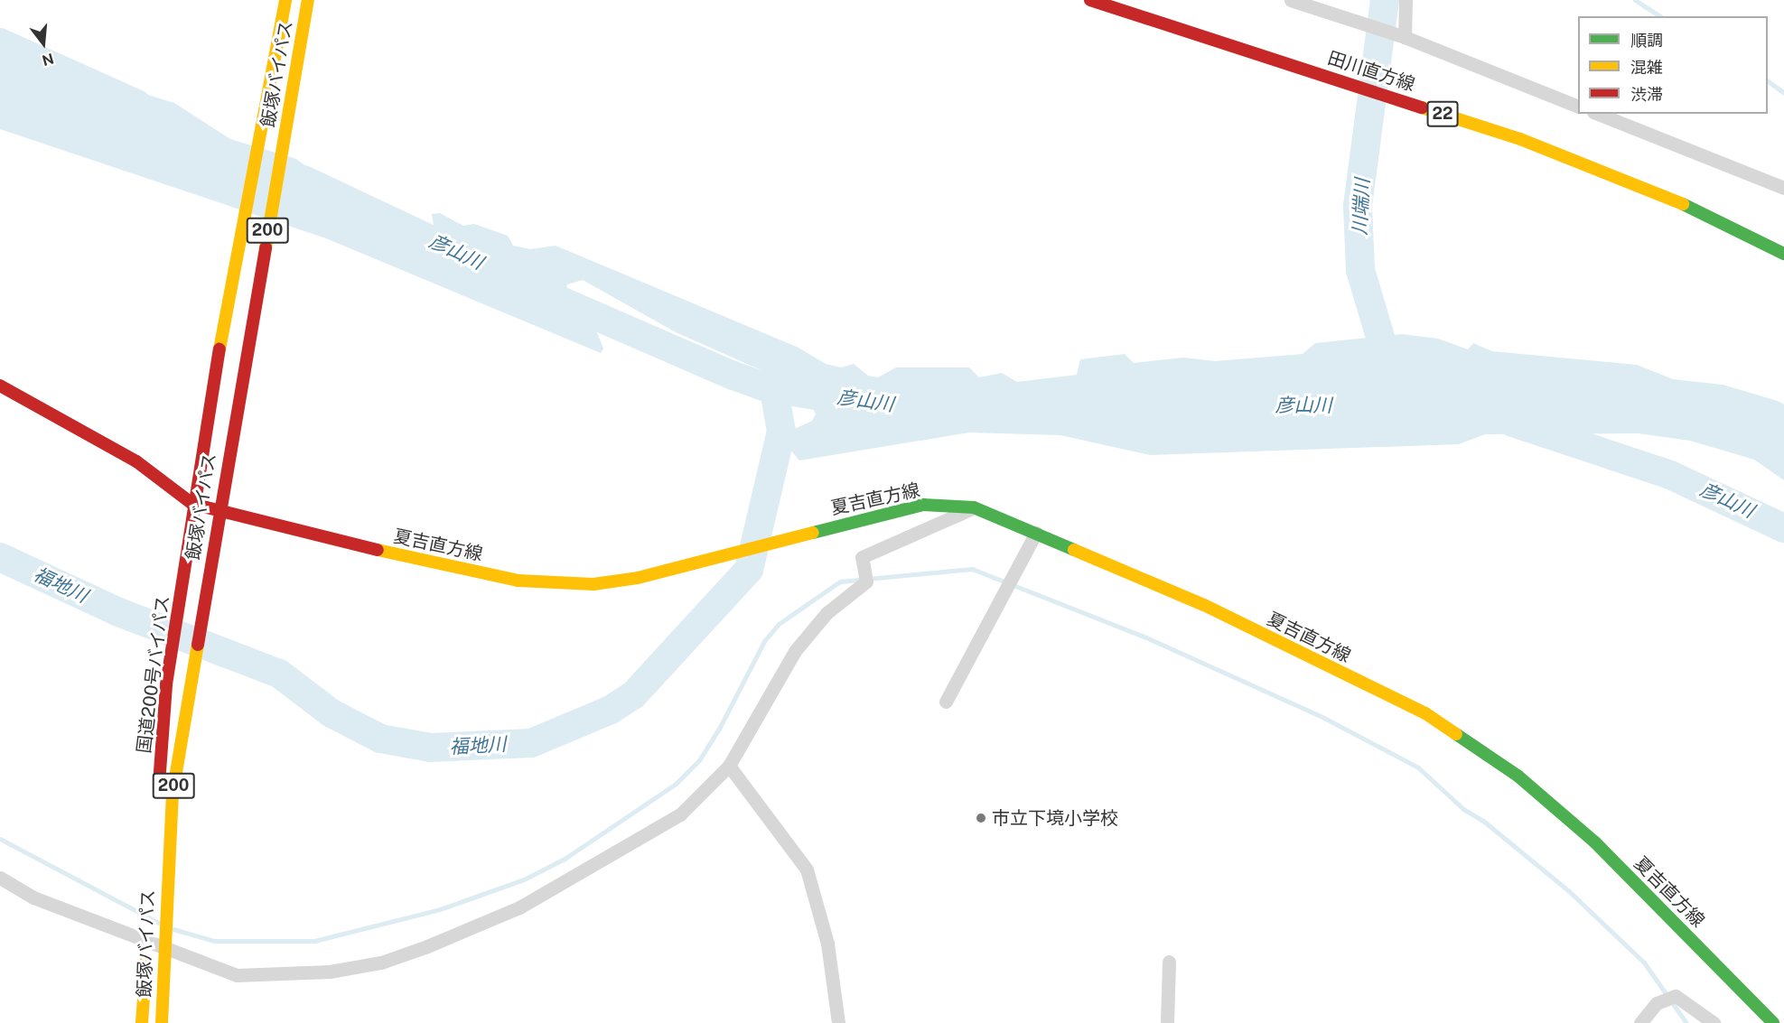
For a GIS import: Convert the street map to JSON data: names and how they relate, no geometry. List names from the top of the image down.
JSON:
{
  "streets": {
    "main road": [
      "田川直方線",
      "飯塚バイパス",
      "22",
      "200",
      "夏吉直方線",
      "国道200号バイパス"
    ]
  },
  "crossings": [
    ["飯塚バイパス", "夏吉直方線"],
    ["夏吉直方線", "国道200号バイパス"]
  ],
  "water": ["川端川", "彦山川", "福地川"],
  "places": ["市立下境小学校"],
  "legend": ["順調", "混雑", "渋滞"],
  "north": "bottom"
}
